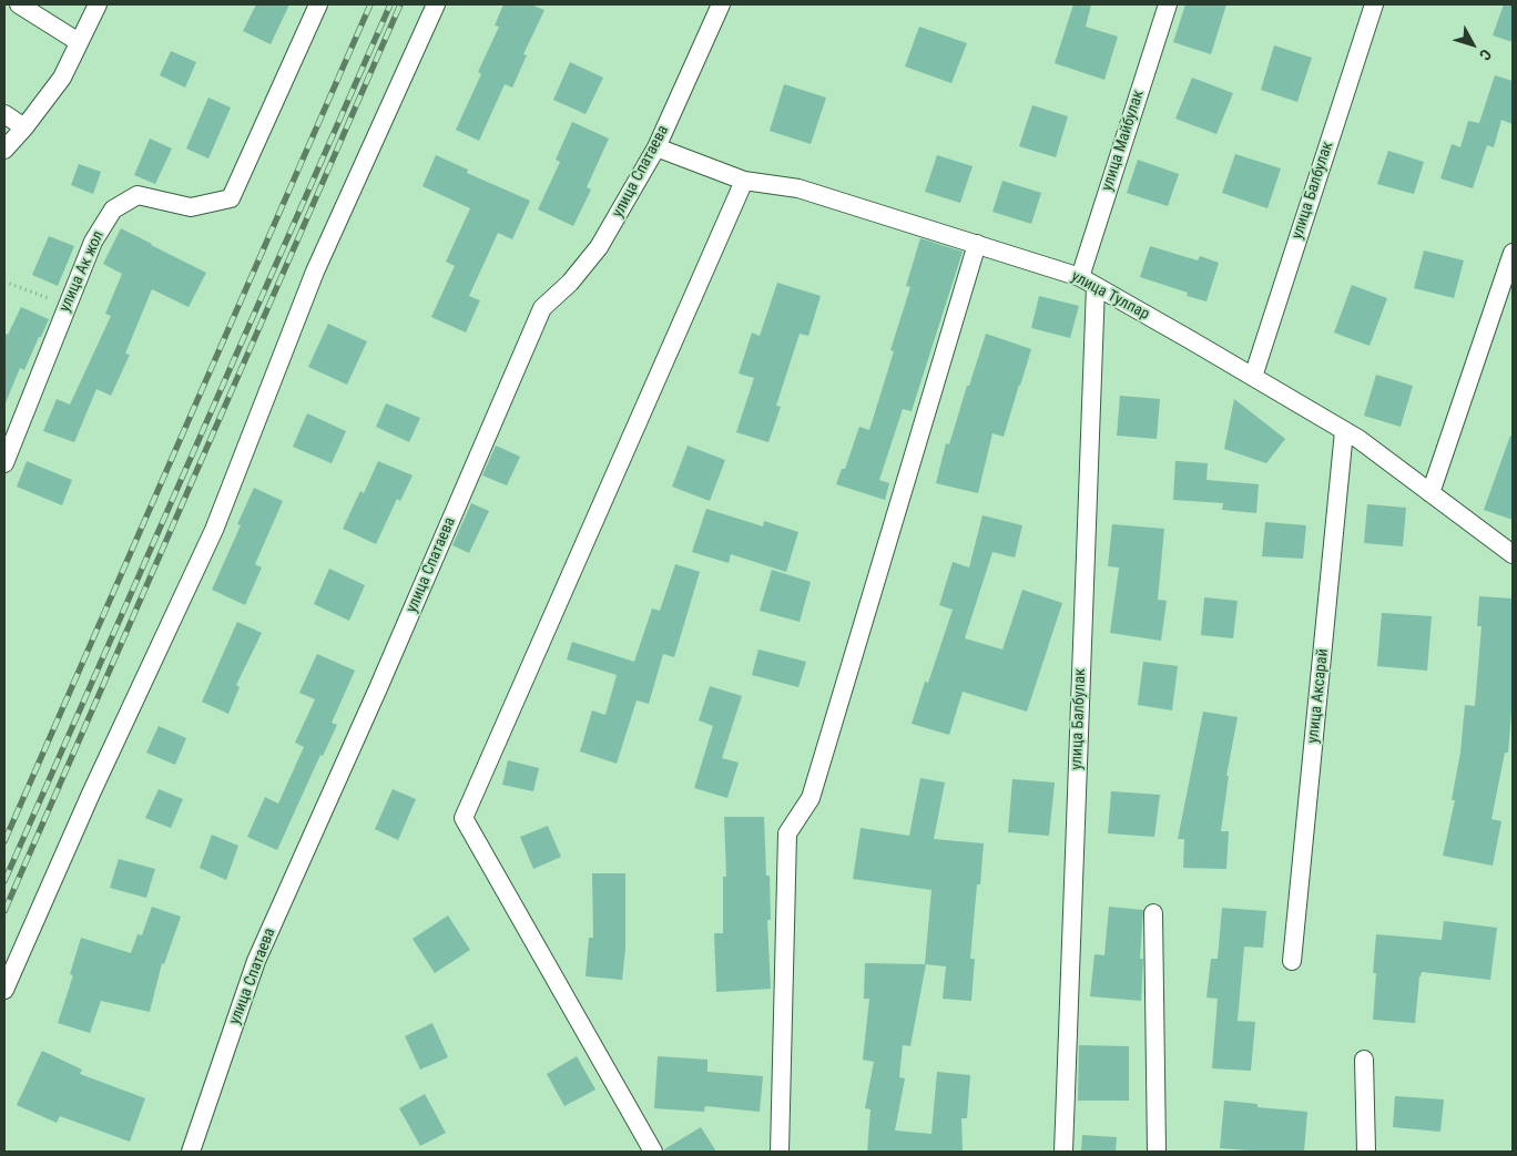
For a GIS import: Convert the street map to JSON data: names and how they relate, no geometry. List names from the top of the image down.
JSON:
{
  "streets": {
    "street": [
      "улица Майбулак",
      "улица Спатаева",
      "улица Балбулак",
      "улица Ак жол",
      "улица Тулпар",
      "улица Аксарай"
    ]
  },
  "crossings": [
    ["улица Майбулак", "улица Тулпар"],
    ["улица Спатаева", "улица Тулпар"],
    ["улица Балбулак", "улица Тулпар"],
    ["улица Тулпар", "улица Аксарай"]
  ],
  "north": "bottom right"
}
